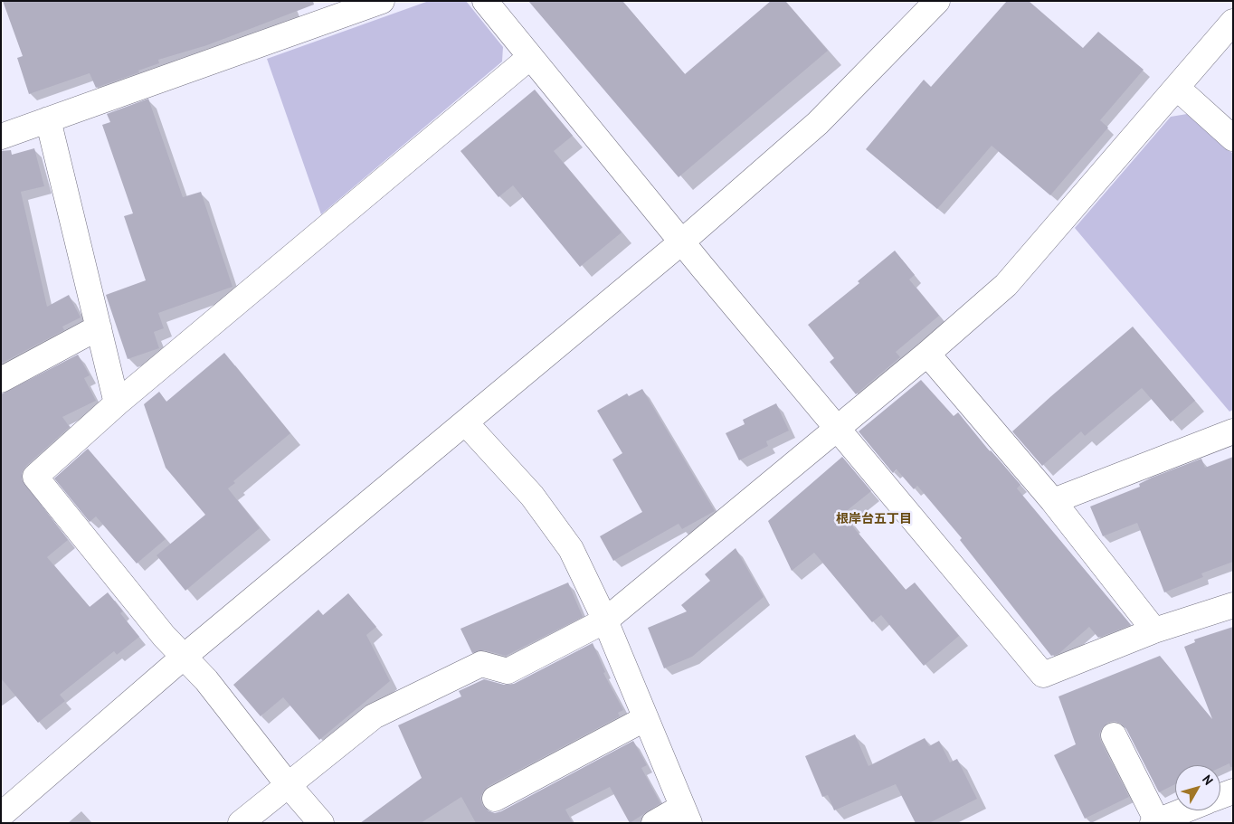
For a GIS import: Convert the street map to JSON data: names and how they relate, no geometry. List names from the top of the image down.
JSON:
{
  "districts": ["根岸台五丁目"],
  "north": "top right"
}
